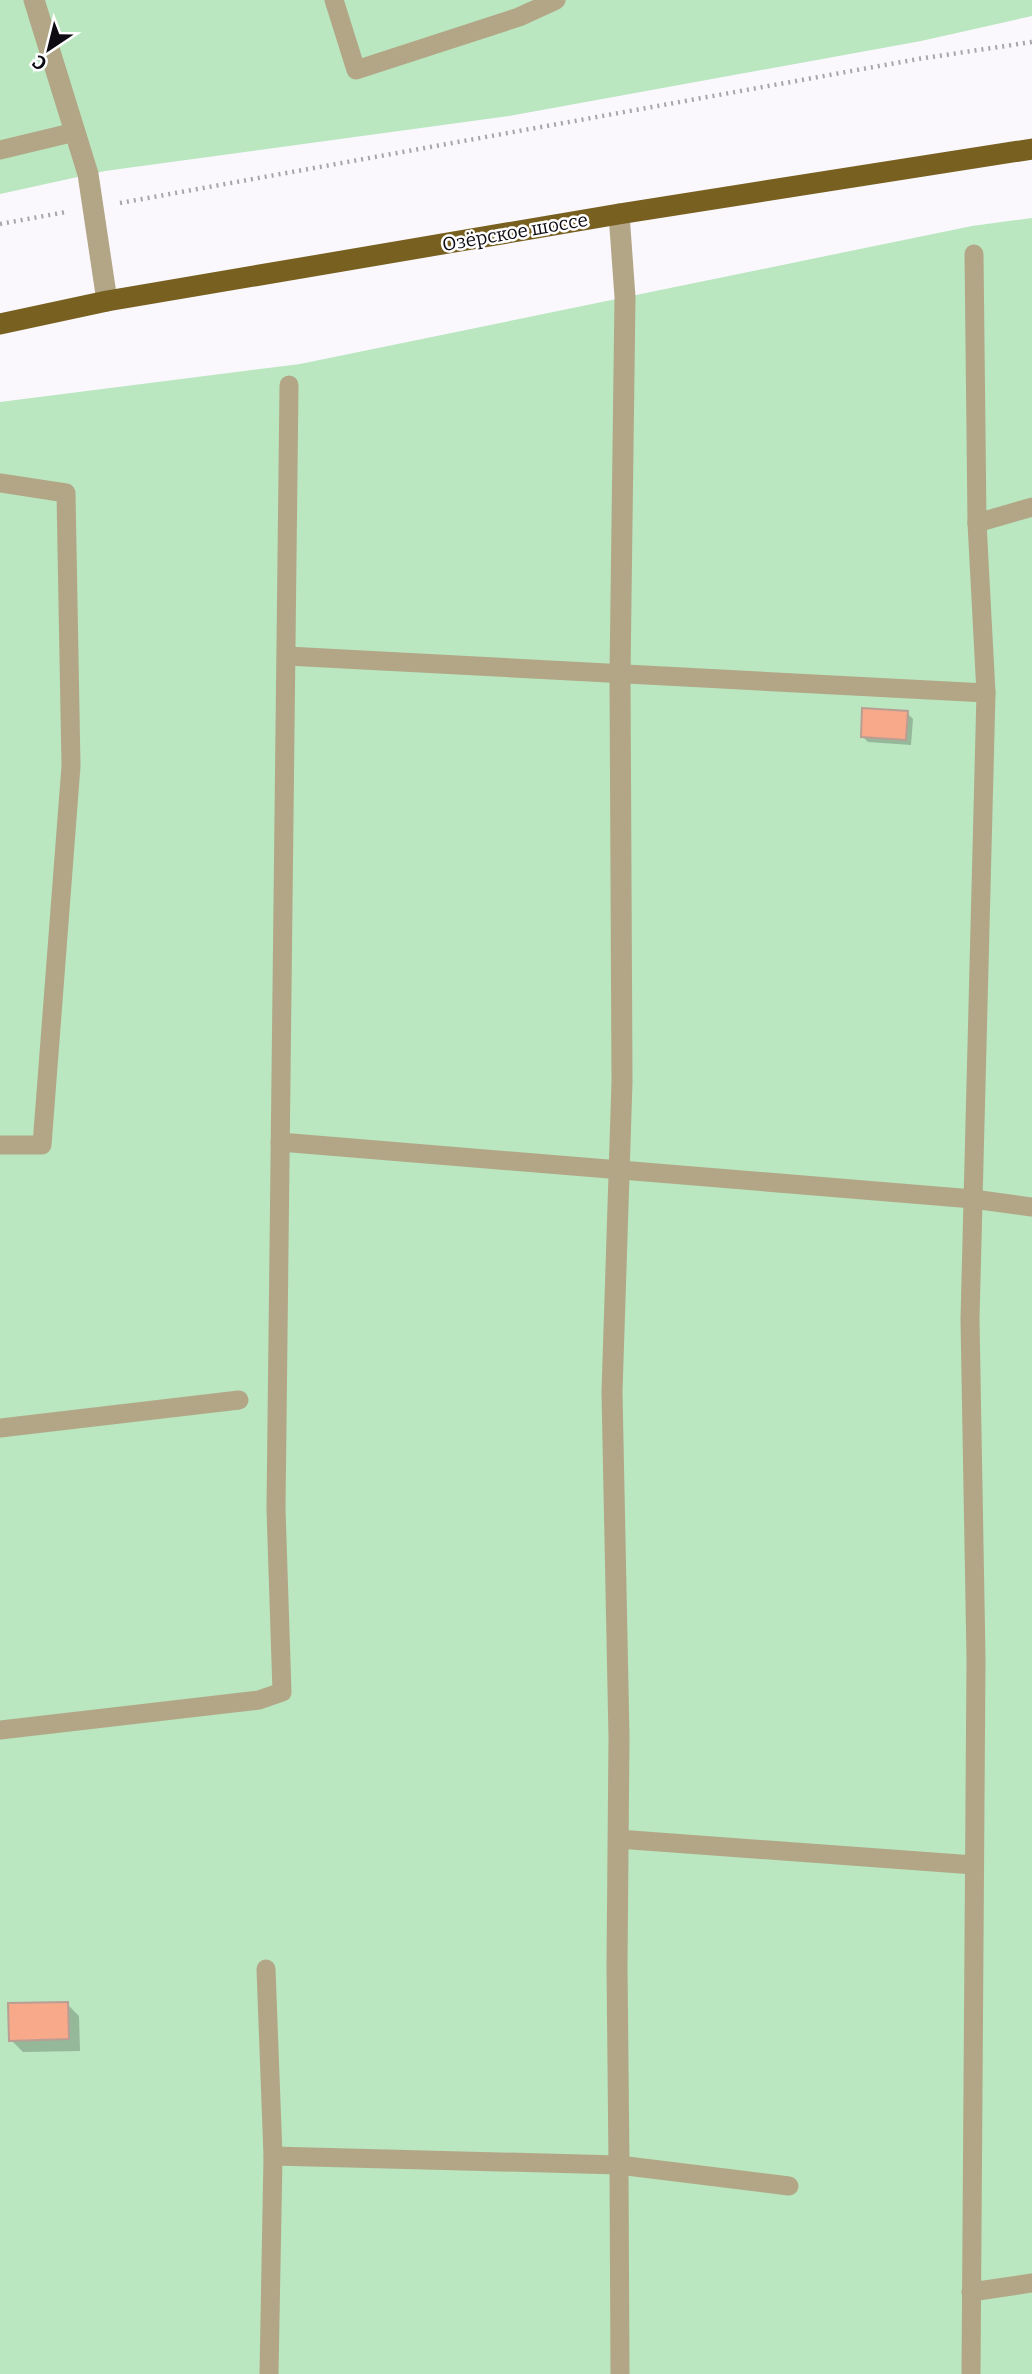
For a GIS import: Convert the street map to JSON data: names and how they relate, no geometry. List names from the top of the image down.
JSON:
{
  "streets": {
    "main road": ["Озёрское шоссе"]
  },
  "north": "bottom left"
}
